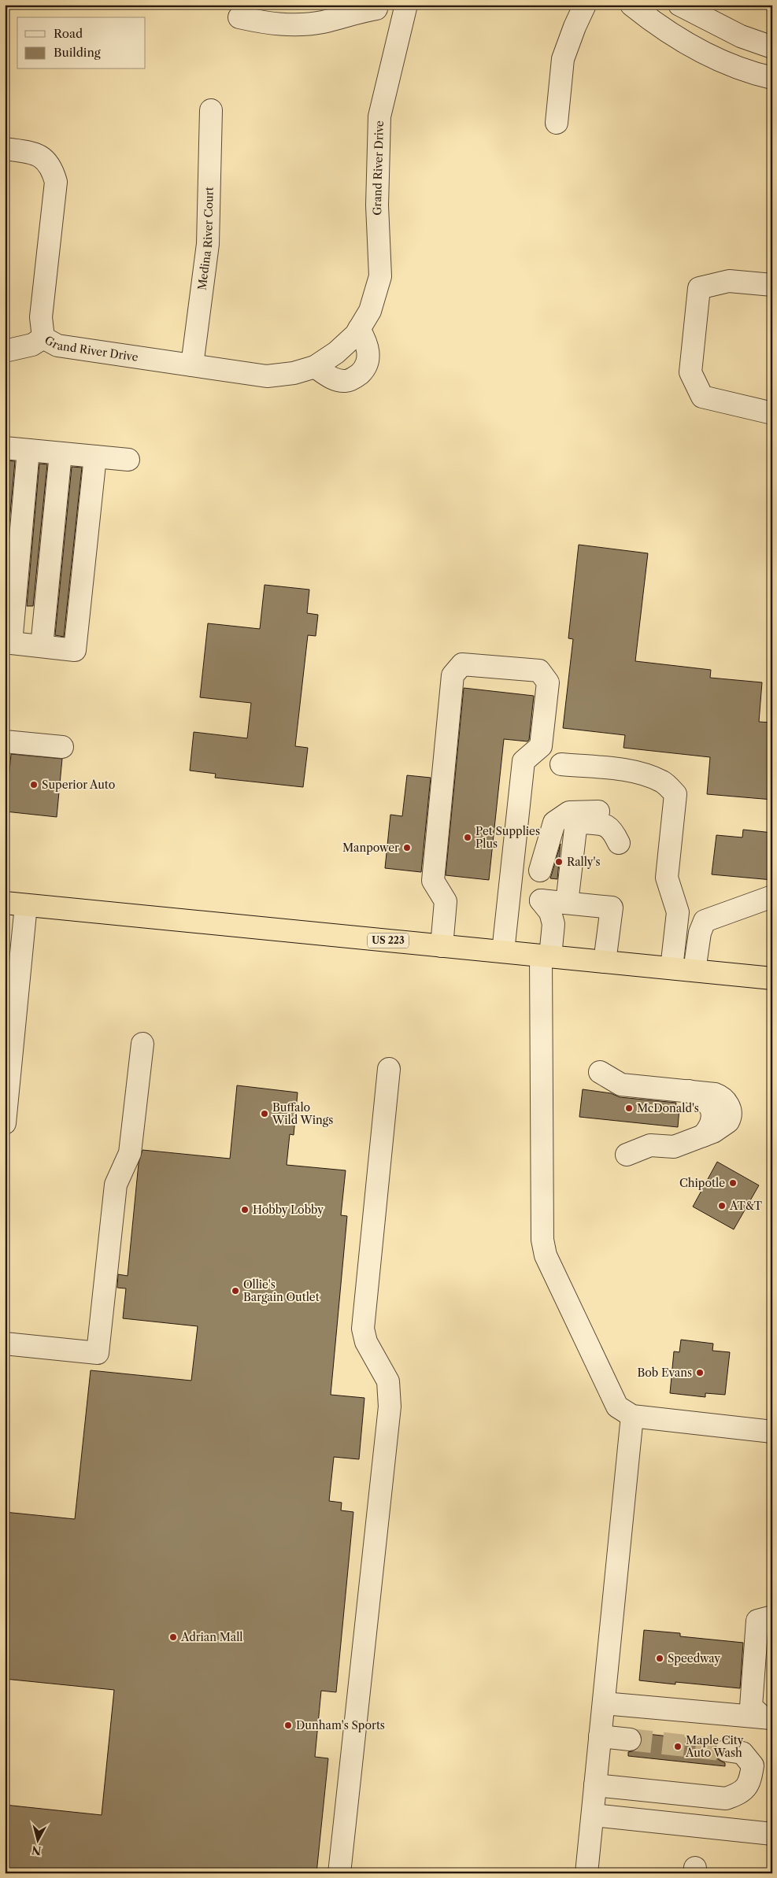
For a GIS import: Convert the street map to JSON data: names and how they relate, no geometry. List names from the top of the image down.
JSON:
{
  "streets": {
    "highway": ["US 223"],
    "street": ["Grand River Drive", "Medina River Court"]
  },
  "crossings": [
    ["Grand River Drive", "Medina River Court"]
  ],
  "places": [
    "Superior Auto",
    "Pet Supplies Plus",
    "Manpower",
    "Rally's",
    "McDonald's",
    "Buffalo Wild Wings",
    "Chipotle",
    "AT&T",
    "Hobby Lobby",
    "Ollie's Bargain Outlet",
    "Bob Evans",
    "Adrian Mall",
    "Speedway",
    "Dunham's Sports",
    "Maple City Auto Wash"
  ],
  "legend": ["Road", "Building"],
  "north": "bottom"
}
